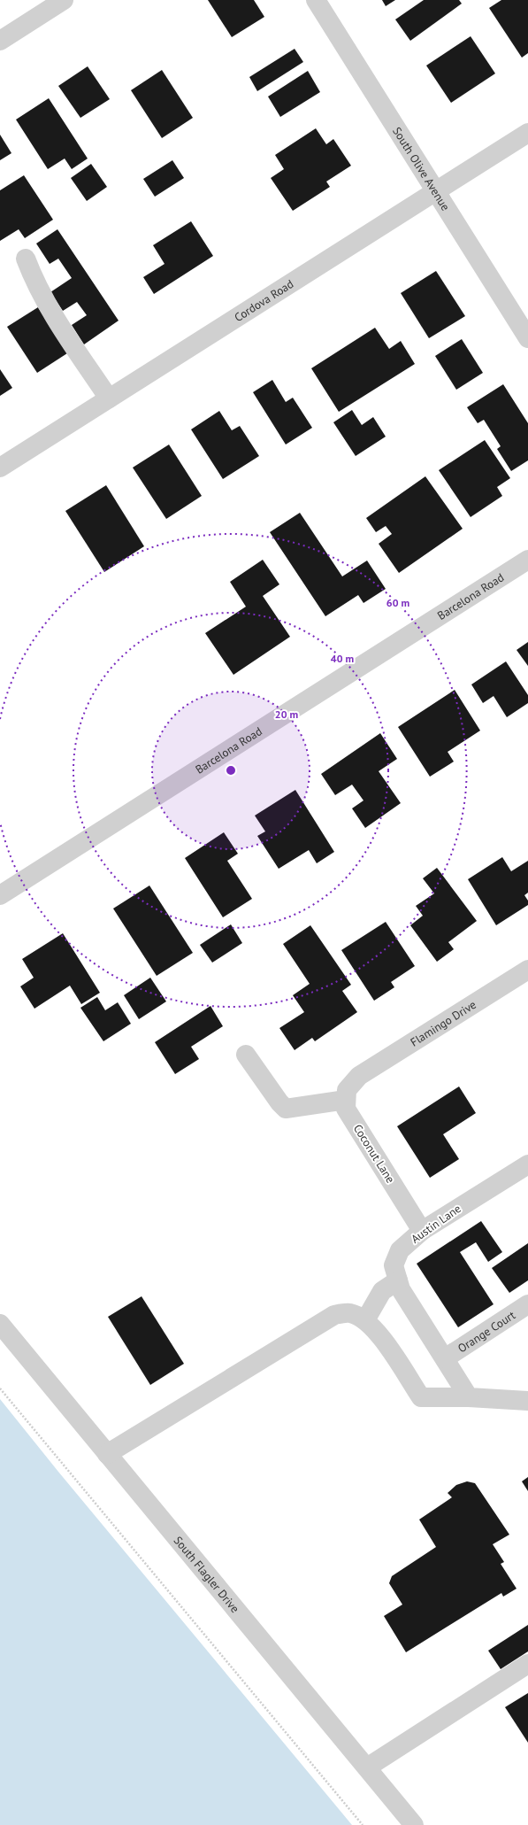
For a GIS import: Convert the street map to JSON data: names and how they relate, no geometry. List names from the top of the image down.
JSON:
{
  "streets": {
    "street": [
      "South Olive Avenue",
      "Cordova Road",
      "Barcelona Road",
      "Flamingo Drive",
      "Coconut Lane",
      "Austin Lane",
      "Orange Court",
      "South Flagler Drive"
    ]
  },
  "crossings": [
    ["South Olive Avenue", "Cordova Road"],
    ["Flamingo Drive", "Coconut Lane"],
    ["Coconut Lane", "Austin Lane"],
    ["Austin Lane", "Orange Court"]
  ],
  "rings": ["60 m", "40 m", "20 m"]
}
